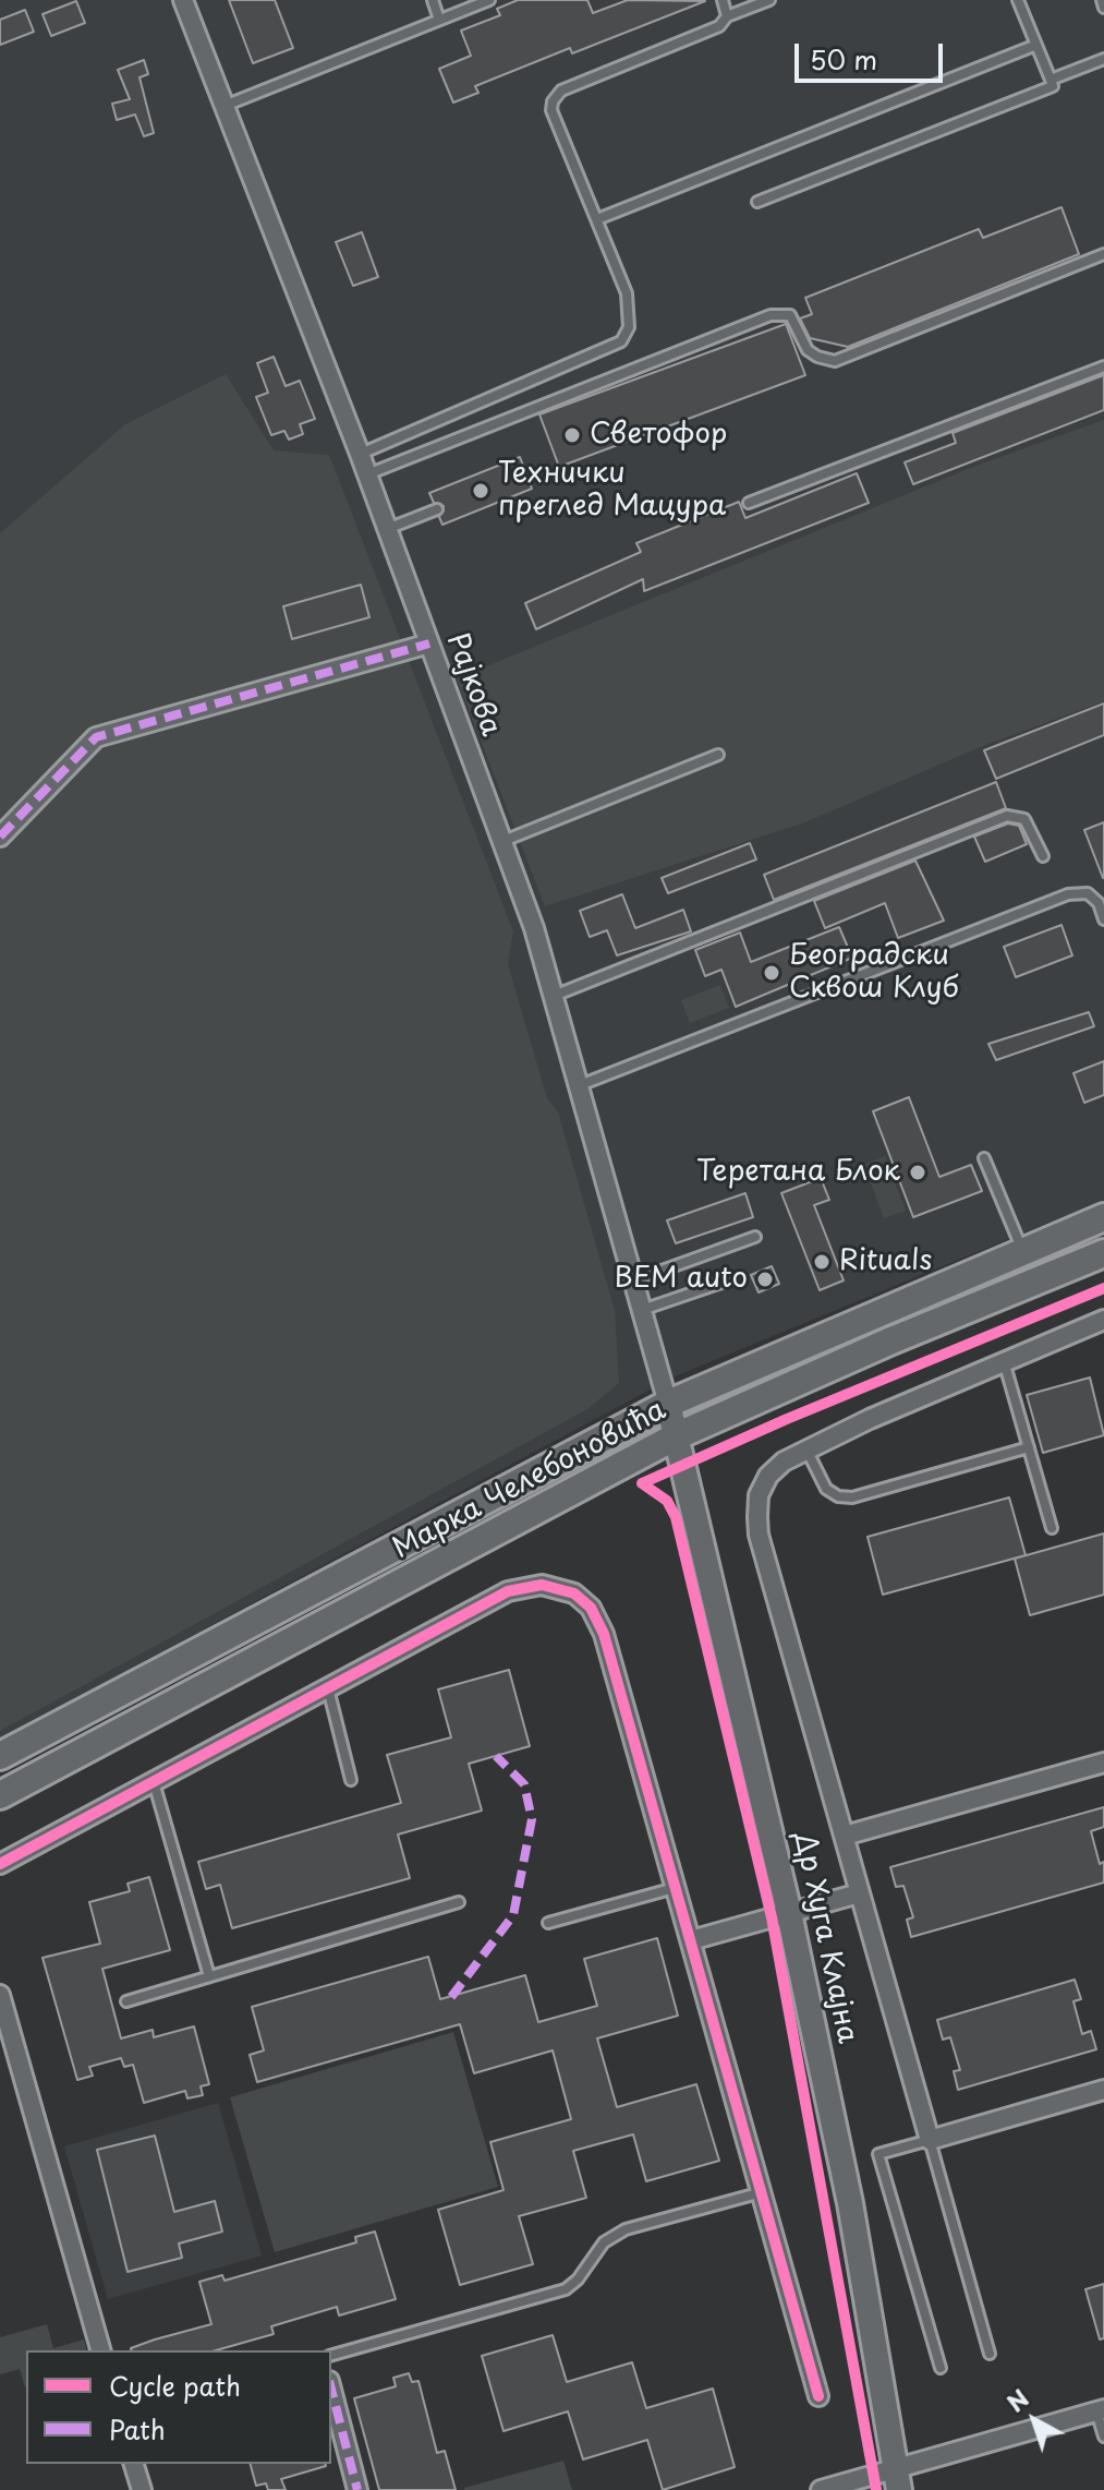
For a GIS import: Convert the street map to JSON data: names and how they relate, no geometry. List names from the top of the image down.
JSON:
{
  "streets": {
    "main road": ["Марка Челебоновића", "Др Хуга Клајна"],
    "street": ["Рајкова"]
  },
  "crossings": [
    ["Рајкова", "Марка Челебоновића"],
    ["Рајкова", "Др Хуга Клајна"],
    ["Марка Челебоновића", "Др Хуга Клајна"]
  ],
  "places": [
    "Светофор",
    "Технички преглед Мацура",
    "Београдски Сквош Клуб",
    "Теретана Блок",
    "Rituals",
    "BEM auto"
  ],
  "legend": ["Cycle path", "Path"],
  "scale_bar": "50 m",
  "north": "top left"
}
